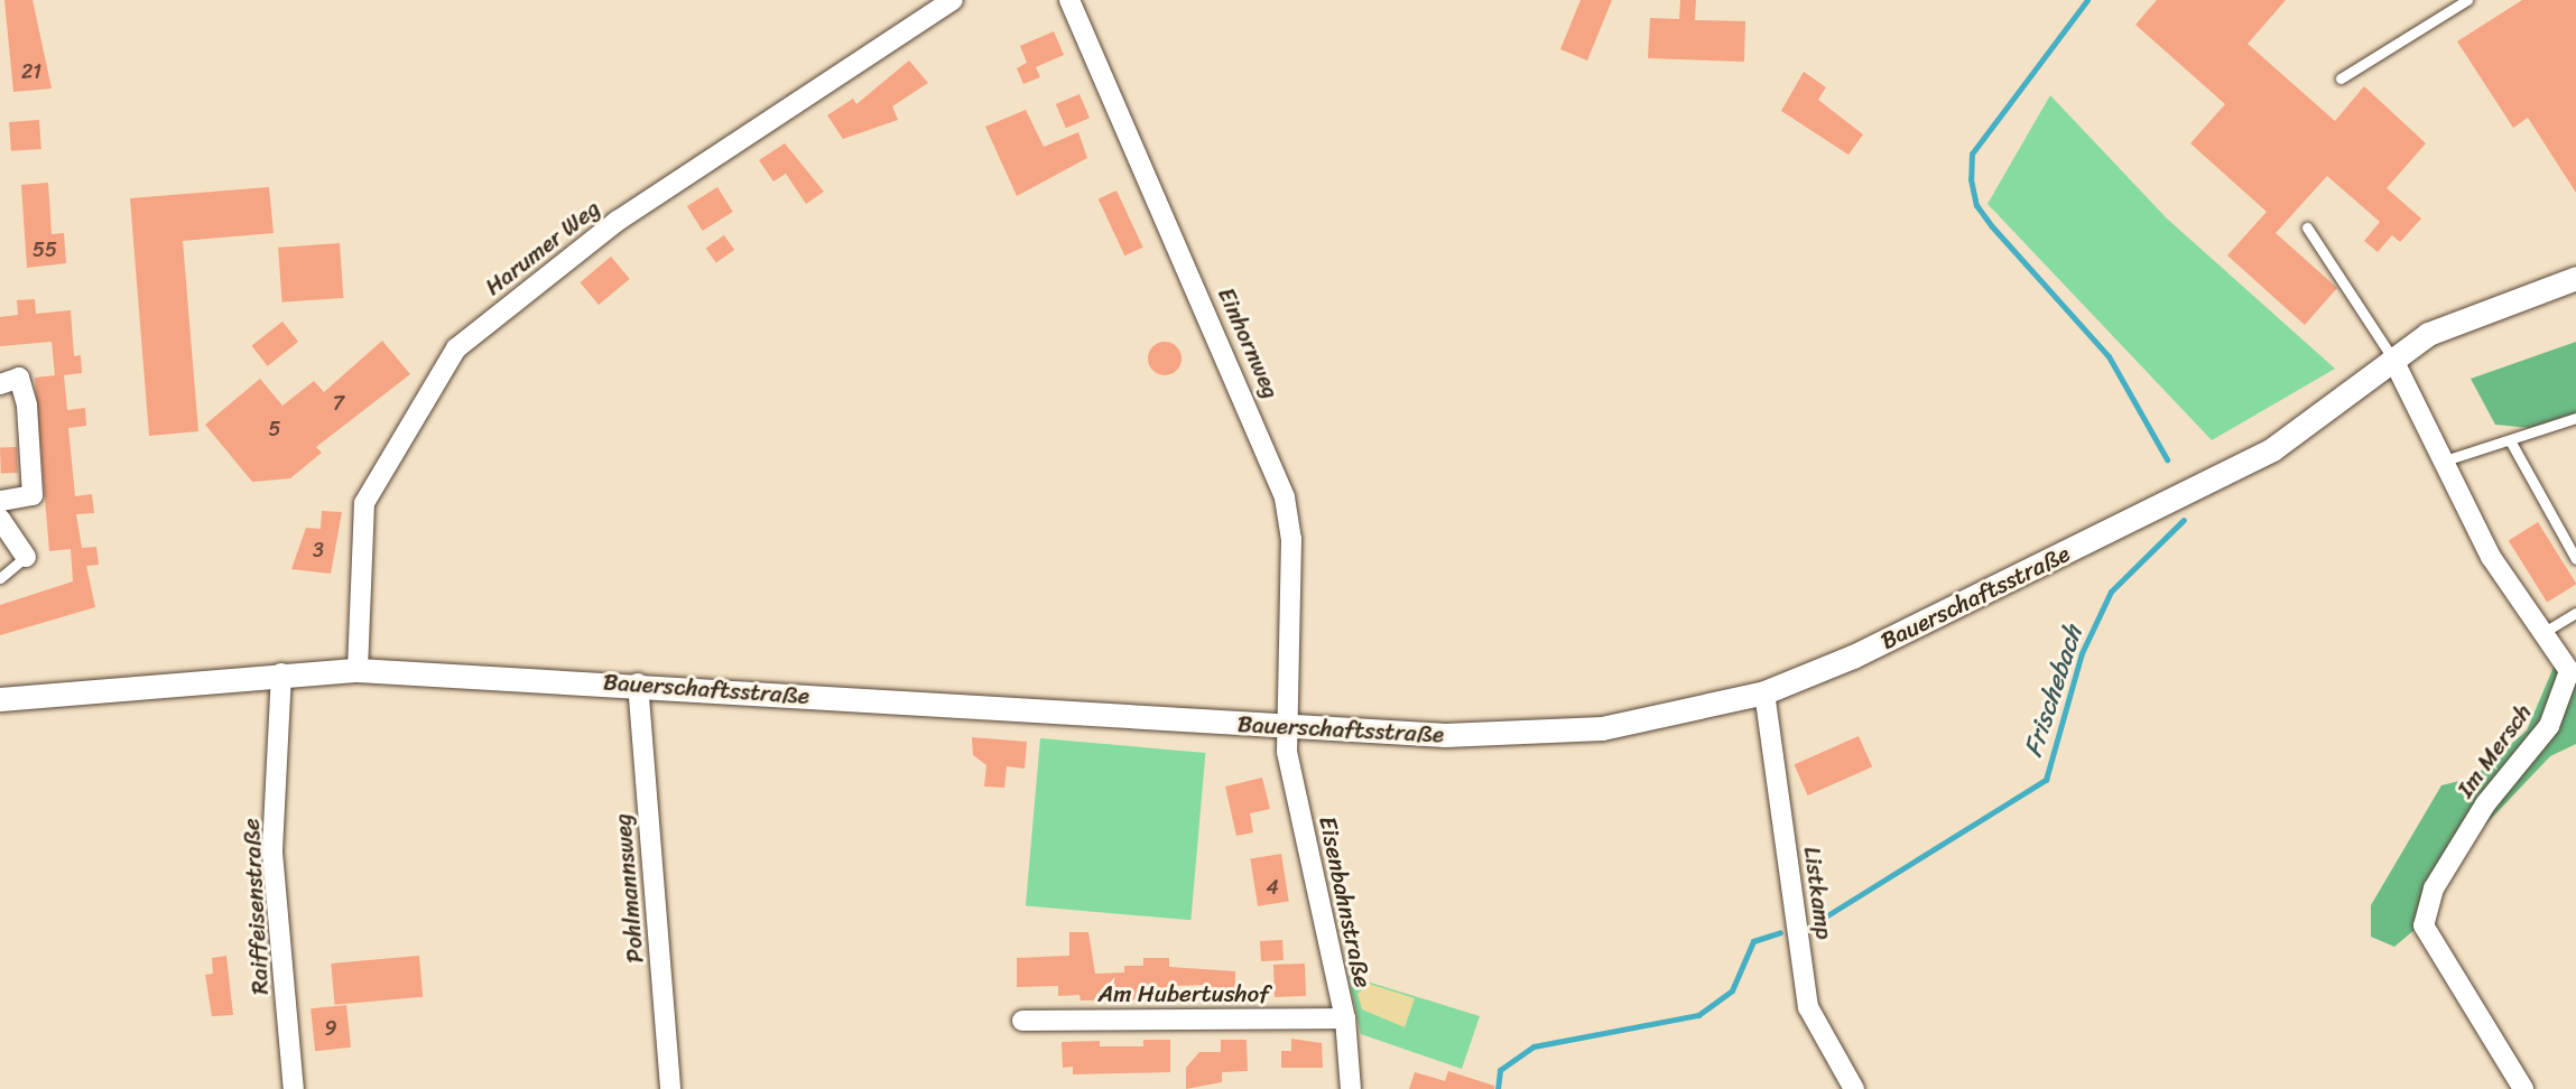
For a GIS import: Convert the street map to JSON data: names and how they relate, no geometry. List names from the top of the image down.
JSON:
{
  "streets": {
    "street": [
      "Harumer Weg",
      "Einhornweg",
      "Bauerschaftsstraße",
      "Im Mersch",
      "Pohlmannsweg",
      "Listkamp",
      "Eisenbahnstraße",
      "Raiffeisenstraße",
      "Am Hubertushof"
    ]
  },
  "crossings": [
    ["Harumer Weg", "Bauerschaftsstraße"],
    ["Einhornweg", "Bauerschaftsstraße"],
    ["Einhornweg", "Eisenbahnstraße"],
    ["Bauerschaftsstraße", "Im Mersch"],
    ["Bauerschaftsstraße", "Pohlmannsweg"],
    ["Bauerschaftsstraße", "Listkamp"],
    ["Bauerschaftsstraße", "Eisenbahnstraße"],
    ["Bauerschaftsstraße", "Raiffeisenstraße"],
    ["Eisenbahnstraße", "Am Hubertushof"]
  ],
  "water": ["Frischebach"],
  "house_numbers": [
    "21",
    "55",
    "7",
    "5",
    "3",
    "4",
    "9"
  ]
}
